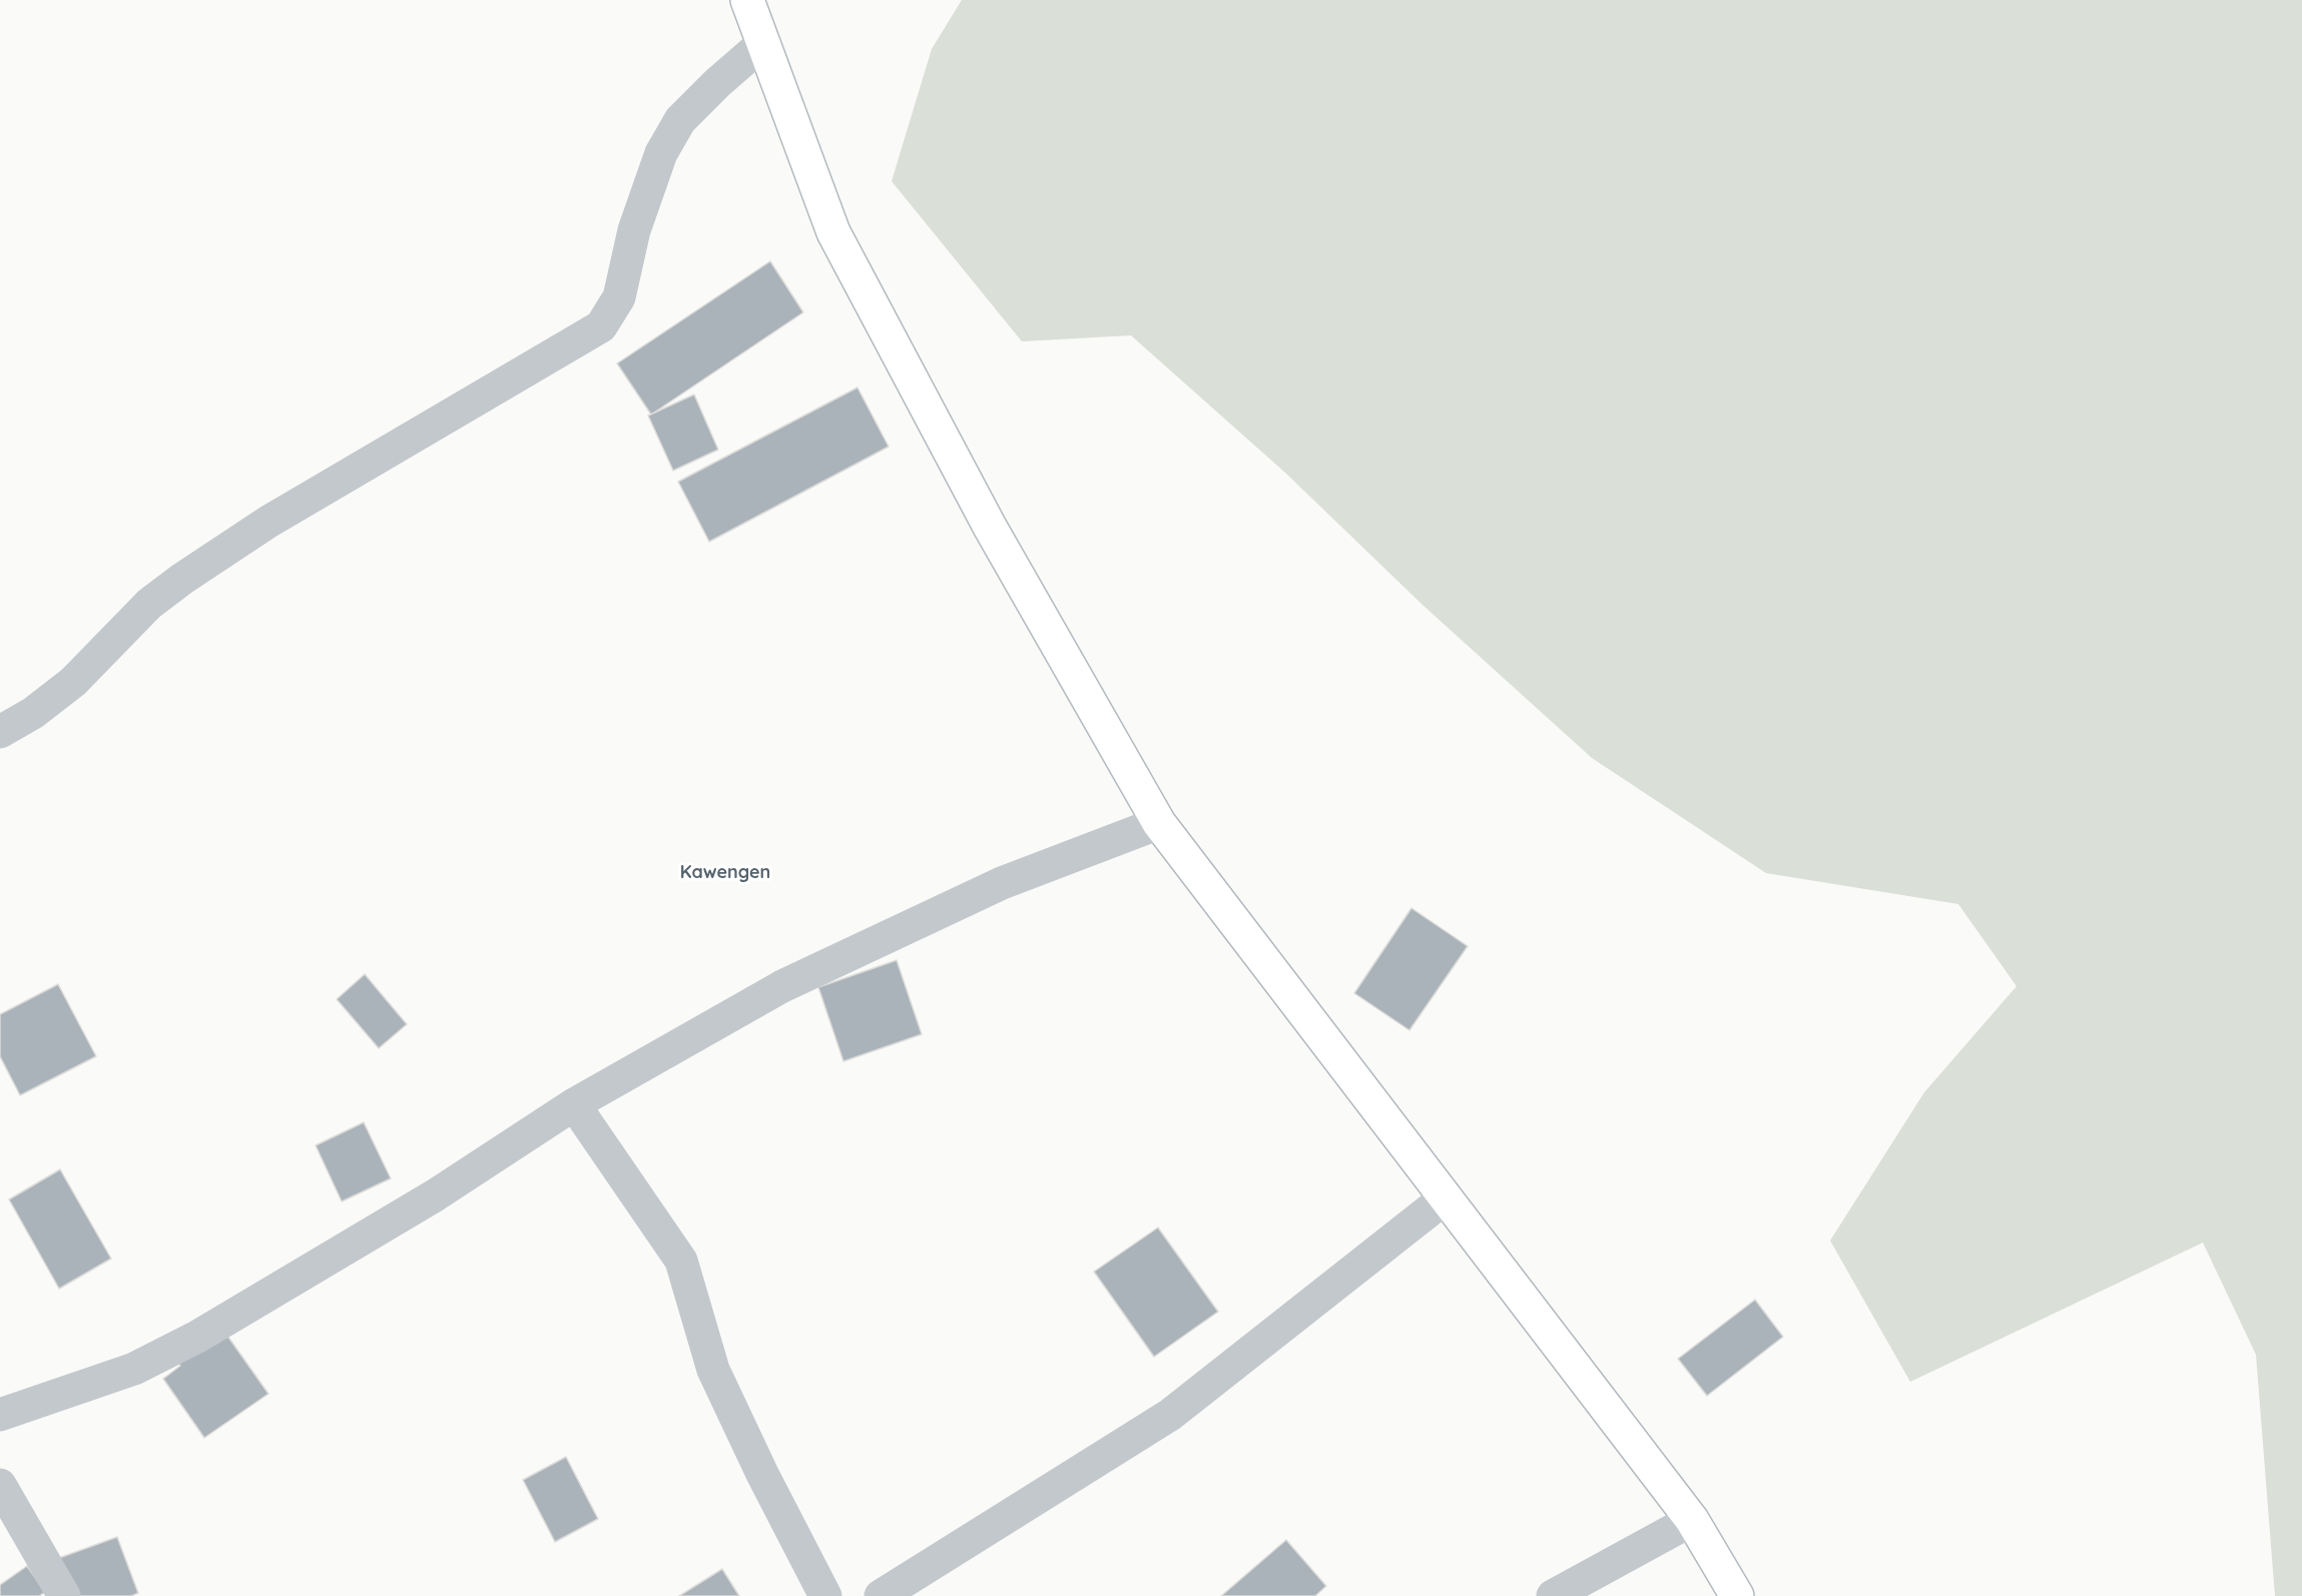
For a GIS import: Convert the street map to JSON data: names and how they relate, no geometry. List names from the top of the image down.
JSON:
{
  "districts": ["Kawengen"]
}
